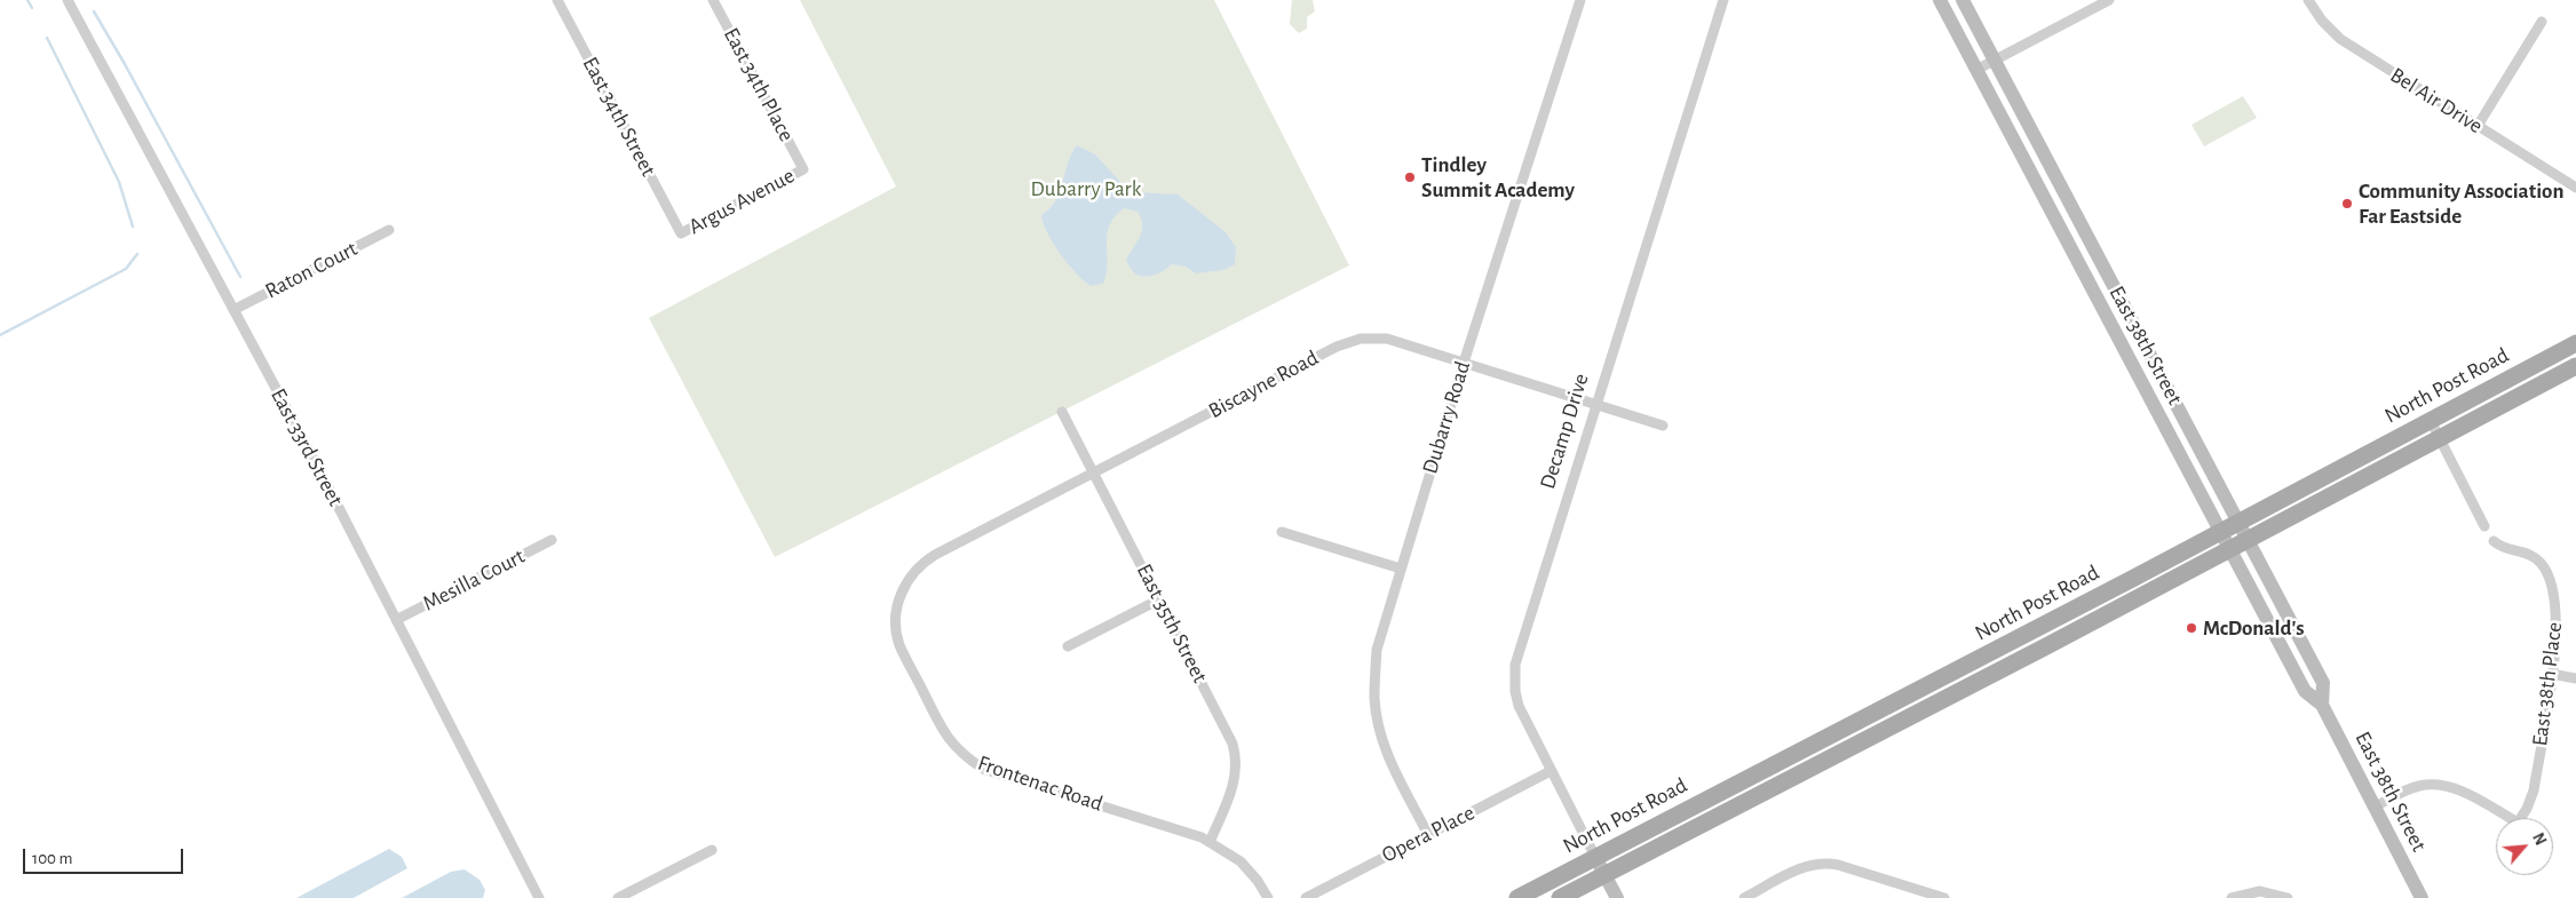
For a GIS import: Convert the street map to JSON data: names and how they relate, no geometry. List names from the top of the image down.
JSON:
{
  "streets": {
    "main road": ["East 38th Street", "North Post Road"],
    "street": [
      "East 34th Place",
      "Bel Air Drive",
      "East 34th Street",
      "Argus Avenue",
      "Raton Court",
      "Biscayne Road",
      "Dubarry Road",
      "Decamp Drive",
      "East 33rd Street",
      "Mesilla Court",
      "East 35th Street",
      "East 38th Place",
      "Frontenac Road",
      "Opera Place"
    ]
  },
  "crossings": [
    ["East 34th Place", "Argus Avenue"],
    ["East 34th Street", "Argus Avenue"],
    ["Raton Court", "East 33rd Street"],
    ["East 38th Street", "North Post Road"],
    ["East 38th Street", "East 38th Place"],
    ["Biscayne Road", "Dubarry Road"],
    ["Biscayne Road", "Decamp Drive"],
    ["Biscayne Road", "East 35th Street"],
    ["Biscayne Road", "Frontenac Road"],
    ["North Post Road", "Decamp Drive"],
    ["Dubarry Road", "Opera Place"],
    ["Decamp Drive", "Opera Place"],
    ["East 33rd Street", "Mesilla Court"],
    ["East 35th Street", "Frontenac Road"]
  ],
  "parks": ["Dubarry Park"],
  "places": ["Tindley Summit Academy", "Community Association Far Eastside", "McDonald's"],
  "scale_bar": "100 m",
  "north": "top right"
}
